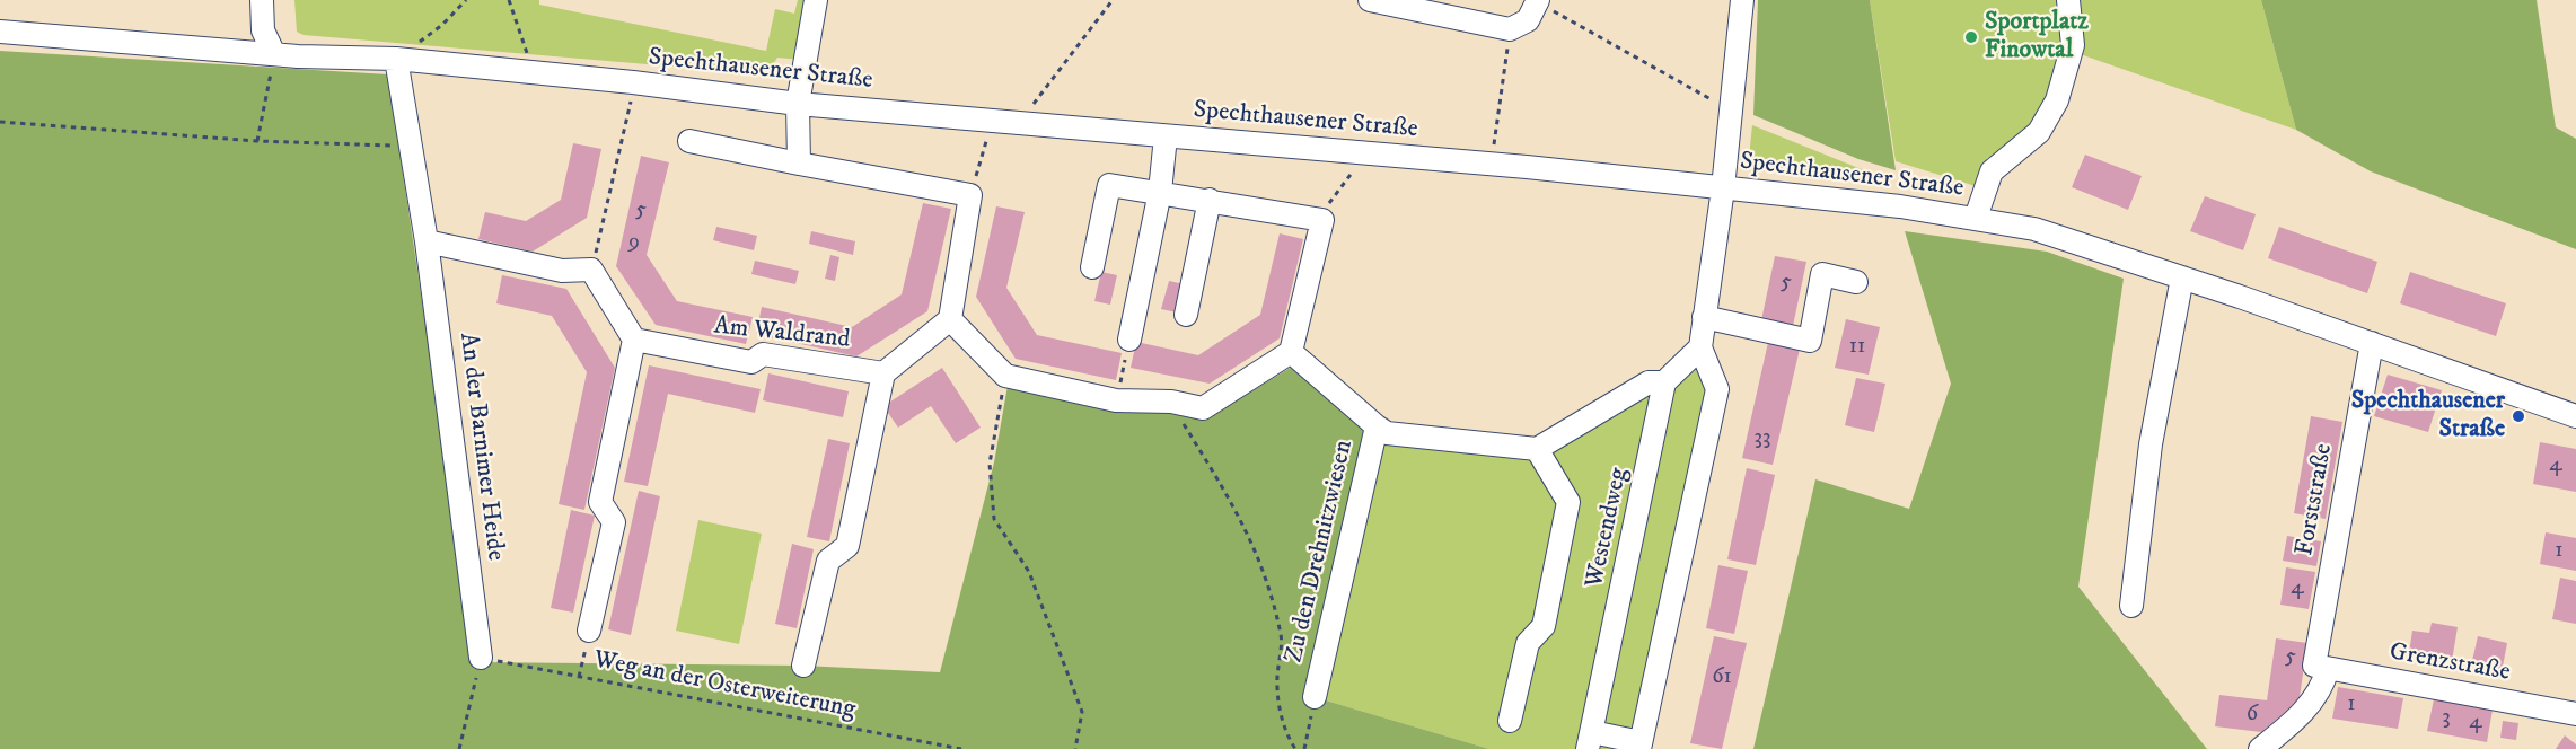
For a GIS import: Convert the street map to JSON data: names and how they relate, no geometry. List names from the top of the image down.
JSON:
{
  "streets": {
    "street": [
      "Spechthausener Straße",
      "Am Waldrand",
      "An der Barnimer Heide",
      "Forststraße",
      "Westendweg",
      "Zu den Drehnitzwiesen",
      "Grenzstraße"
    ],
    "path": ["Weg an der Osterweiterung"]
  },
  "crossings": [
    ["Spechthausener Straße", "An der Barnimer Heide"],
    ["Spechthausener Straße", "Forststraße"],
    ["Spechthausener Straße", "Westendweg"],
    ["An der Barnimer Heide", "Weg an der Osterweiterung"],
    ["Forststraße", "Grenzstraße"]
  ],
  "places": ["Sportplatz Finowtal", "Spechthausener Straße"],
  "house_numbers": [
    "5",
    "9",
    "5",
    "11",
    "33",
    "4",
    "1",
    "4",
    "5",
    "61",
    "1",
    "6",
    "3",
    "4"
  ]
}
